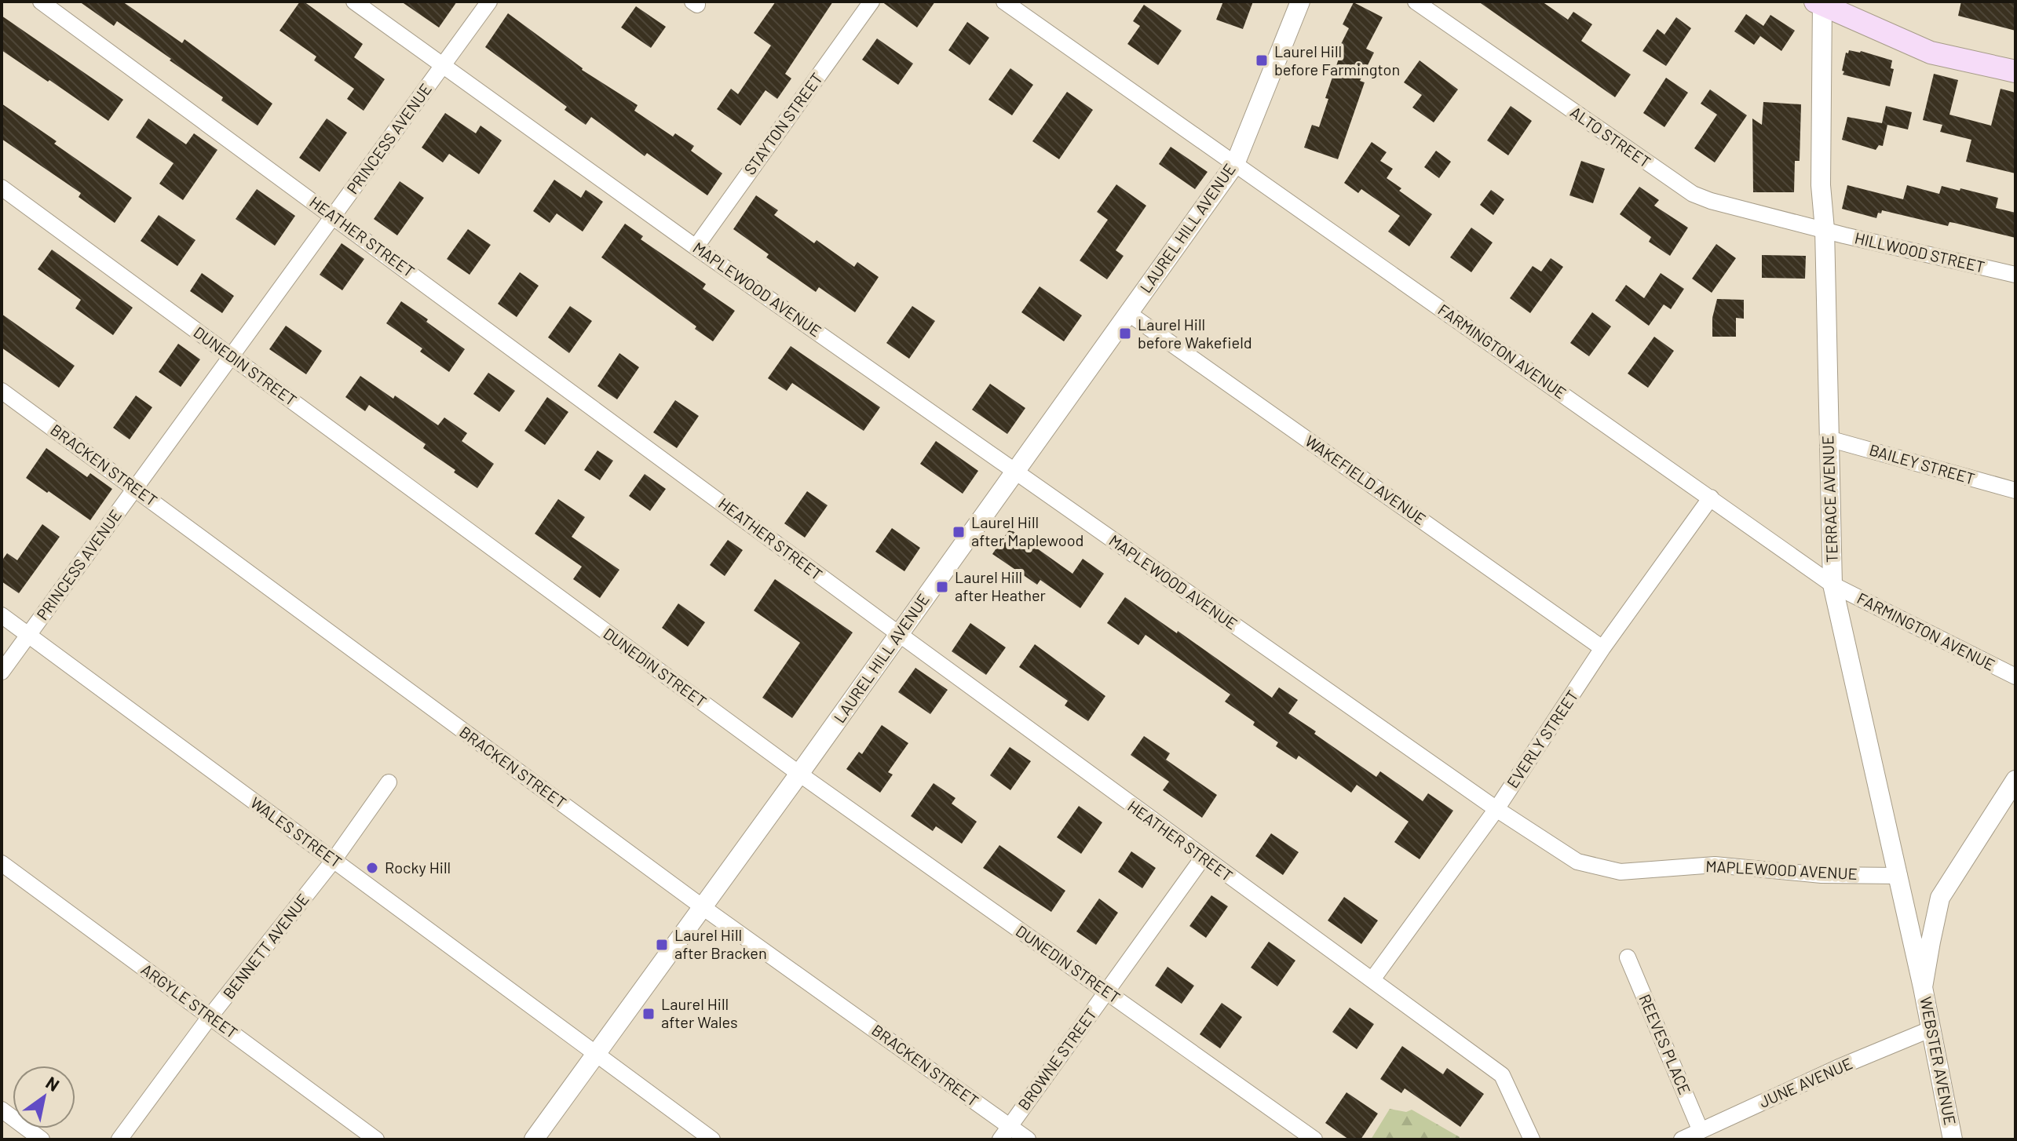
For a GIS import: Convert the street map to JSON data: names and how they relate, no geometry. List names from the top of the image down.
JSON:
{
  "streets": {
    "street": [
      "STAYTON STREET",
      "ALTO STREET",
      "PRINCESS AVENUE",
      "LAUREL HILL AVENUE",
      "HEATHER STREET",
      "HILLWOOD STREET",
      "MAPLEWOOD AVENUE",
      "FARMINGTON AVENUE",
      "DUNEDIN STREET",
      "BAILEY STREET",
      "BRACKEN STREET",
      "WAKEFIELD AVENUE",
      "TERRACE AVENUE",
      "EVERLY STREET",
      "WALES STREET",
      "BENNETT AVENUE",
      "ARGYLE STREET",
      "REEVES PLACE",
      "BROWNE STREET",
      "WEBSTER AVENUE",
      "JUNE AVENUE"
    ]
  },
  "crossings": [
    ["STAYTON STREET", "MAPLEWOOD AVENUE"],
    ["ALTO STREET", "HILLWOOD STREET"],
    ["ALTO STREET", "TERRACE AVENUE"],
    ["PRINCESS AVENUE", "HEATHER STREET"],
    ["PRINCESS AVENUE", "MAPLEWOOD AVENUE"],
    ["PRINCESS AVENUE", "DUNEDIN STREET"],
    ["PRINCESS AVENUE", "BRACKEN STREET"],
    ["PRINCESS AVENUE", "WALES STREET"],
    ["LAUREL HILL AVENUE", "HEATHER STREET"],
    ["LAUREL HILL AVENUE", "MAPLEWOOD AVENUE"],
    ["LAUREL HILL AVENUE", "FARMINGTON AVENUE"],
    ["LAUREL HILL AVENUE", "DUNEDIN STREET"],
    ["LAUREL HILL AVENUE", "BRACKEN STREET"],
    ["LAUREL HILL AVENUE", "WAKEFIELD AVENUE"],
    ["LAUREL HILL AVENUE", "WALES STREET"],
    ["HEATHER STREET", "EVERLY STREET"],
    ["HEATHER STREET", "BROWNE STREET"],
    ["HILLWOOD STREET", "TERRACE AVENUE"],
    ["MAPLEWOOD AVENUE", "TERRACE AVENUE"],
    ["MAPLEWOOD AVENUE", "EVERLY STREET"],
    ["FARMINGTON AVENUE", "TERRACE AVENUE"],
    ["FARMINGTON AVENUE", "EVERLY STREET"],
    ["DUNEDIN STREET", "BROWNE STREET"],
    ["BAILEY STREET", "TERRACE AVENUE"],
    ["BRACKEN STREET", "BROWNE STREET"],
    ["WAKEFIELD AVENUE", "EVERLY STREET"],
    ["TERRACE AVENUE", "WEBSTER AVENUE"],
    ["WALES STREET", "BENNETT AVENUE"],
    ["BENNETT AVENUE", "ARGYLE STREET"],
    ["REEVES PLACE", "JUNE AVENUE"],
    ["WEBSTER AVENUE", "JUNE AVENUE"]
  ],
  "places": {
    "transit": [
      "Laurel Hill before Farmington",
      "Laurel Hill before Wakefield",
      "Laurel Hill after Maplewood",
      "Laurel Hill after Heather",
      "Laurel Hill after Bracken",
      "Laurel Hill after Wales"
    ],
    "other": ["Rocky Hill"]
  },
  "north": "top right"
}
